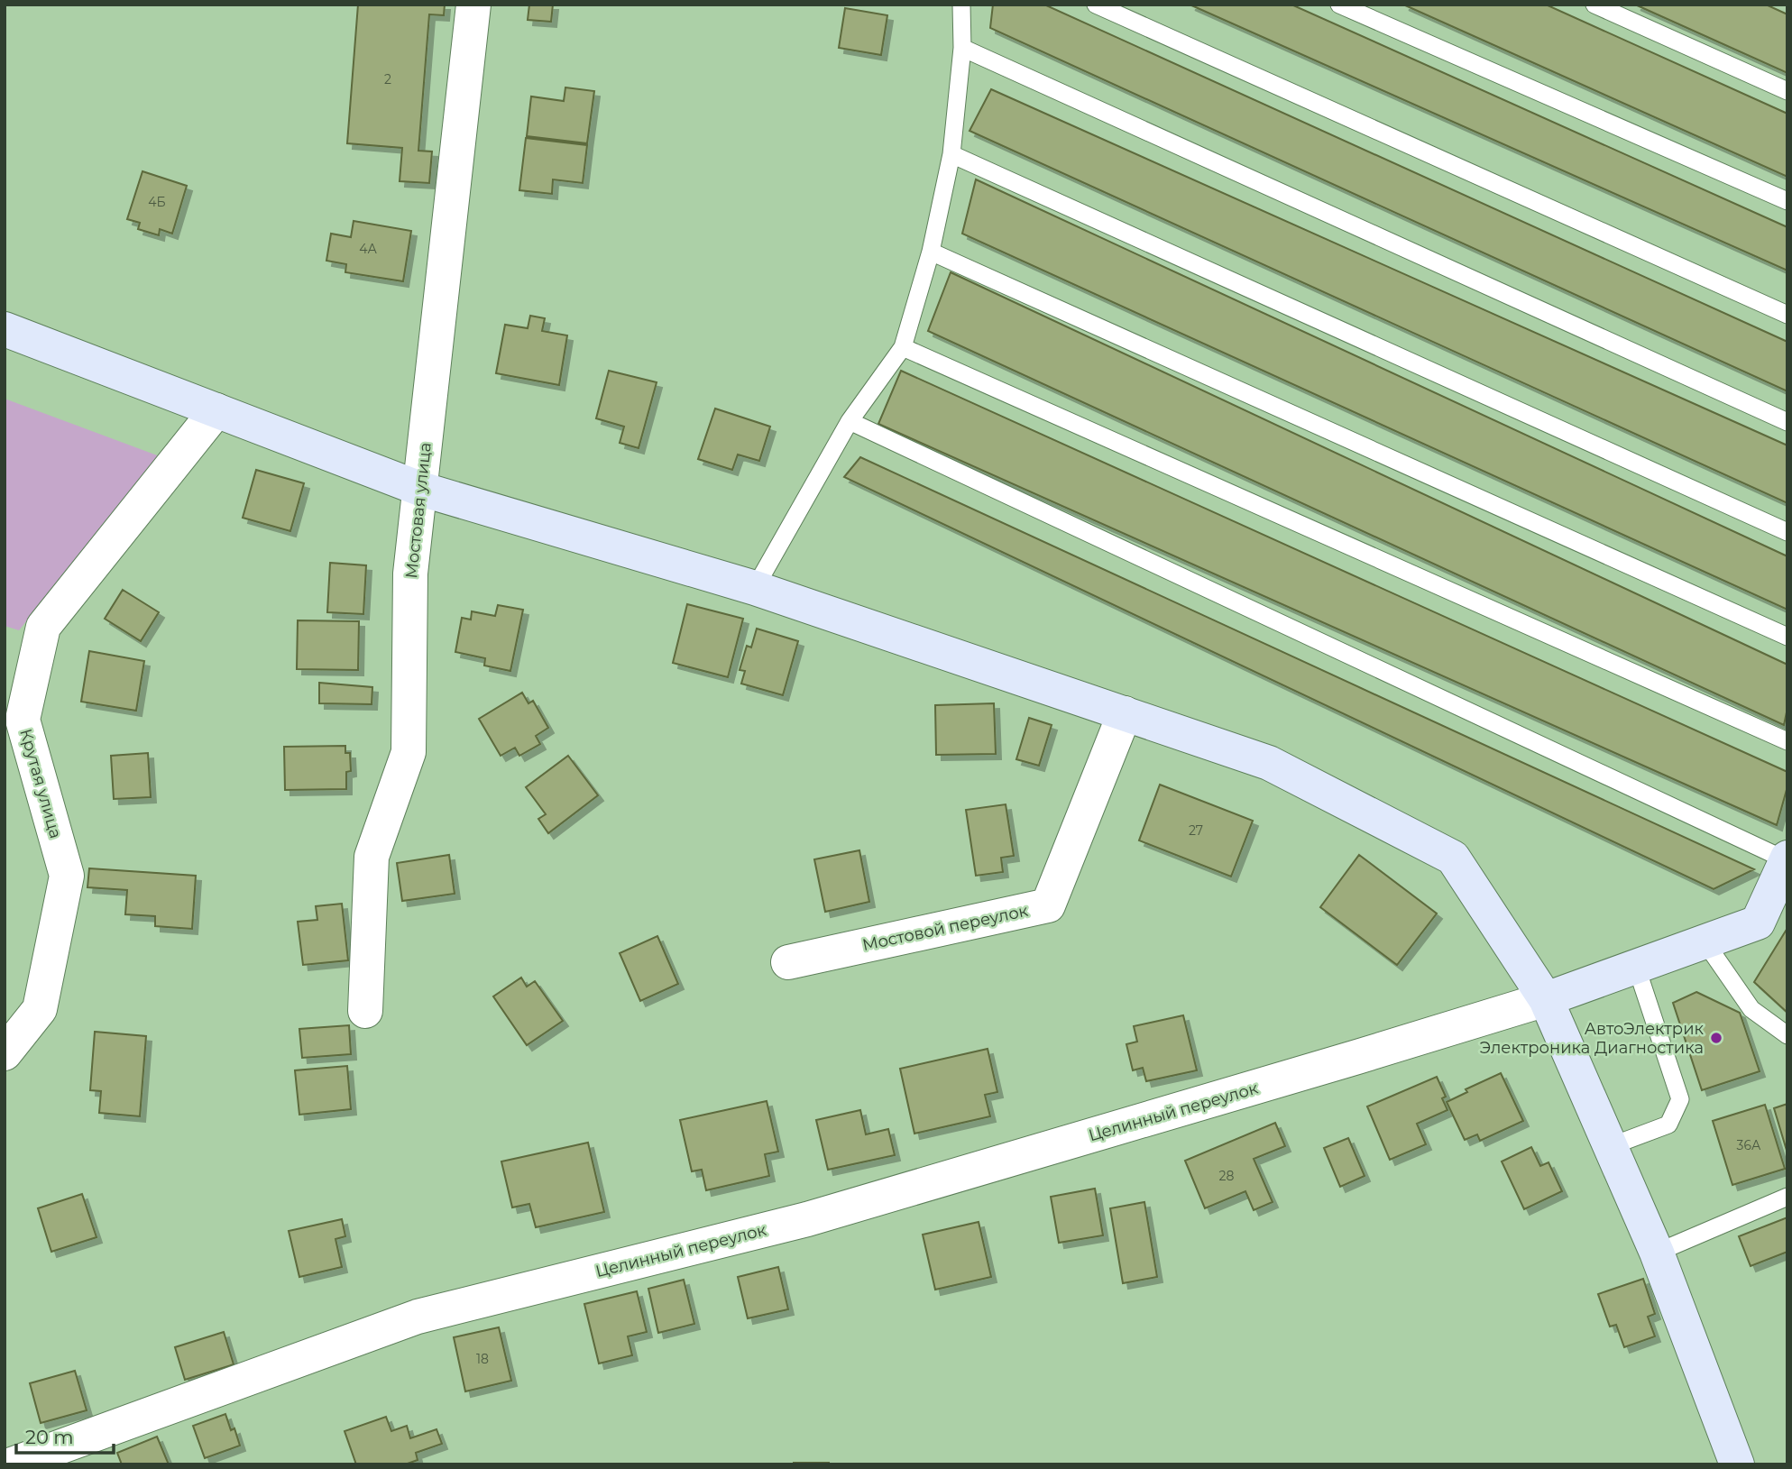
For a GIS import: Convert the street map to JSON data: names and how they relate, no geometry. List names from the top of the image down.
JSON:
{
  "streets": {
    "street": [
      "Мостовая улица",
      "Крутая улица",
      "Мостовой переулок",
      "Целинный переулок"
    ]
  },
  "places": ["АвтоЭлектрик Электроника Диагностика"],
  "house_numbers": [
    "2",
    "4Б",
    "4А",
    "27",
    "36А",
    "28",
    "18"
  ],
  "scale_bar": "20 m"
}
